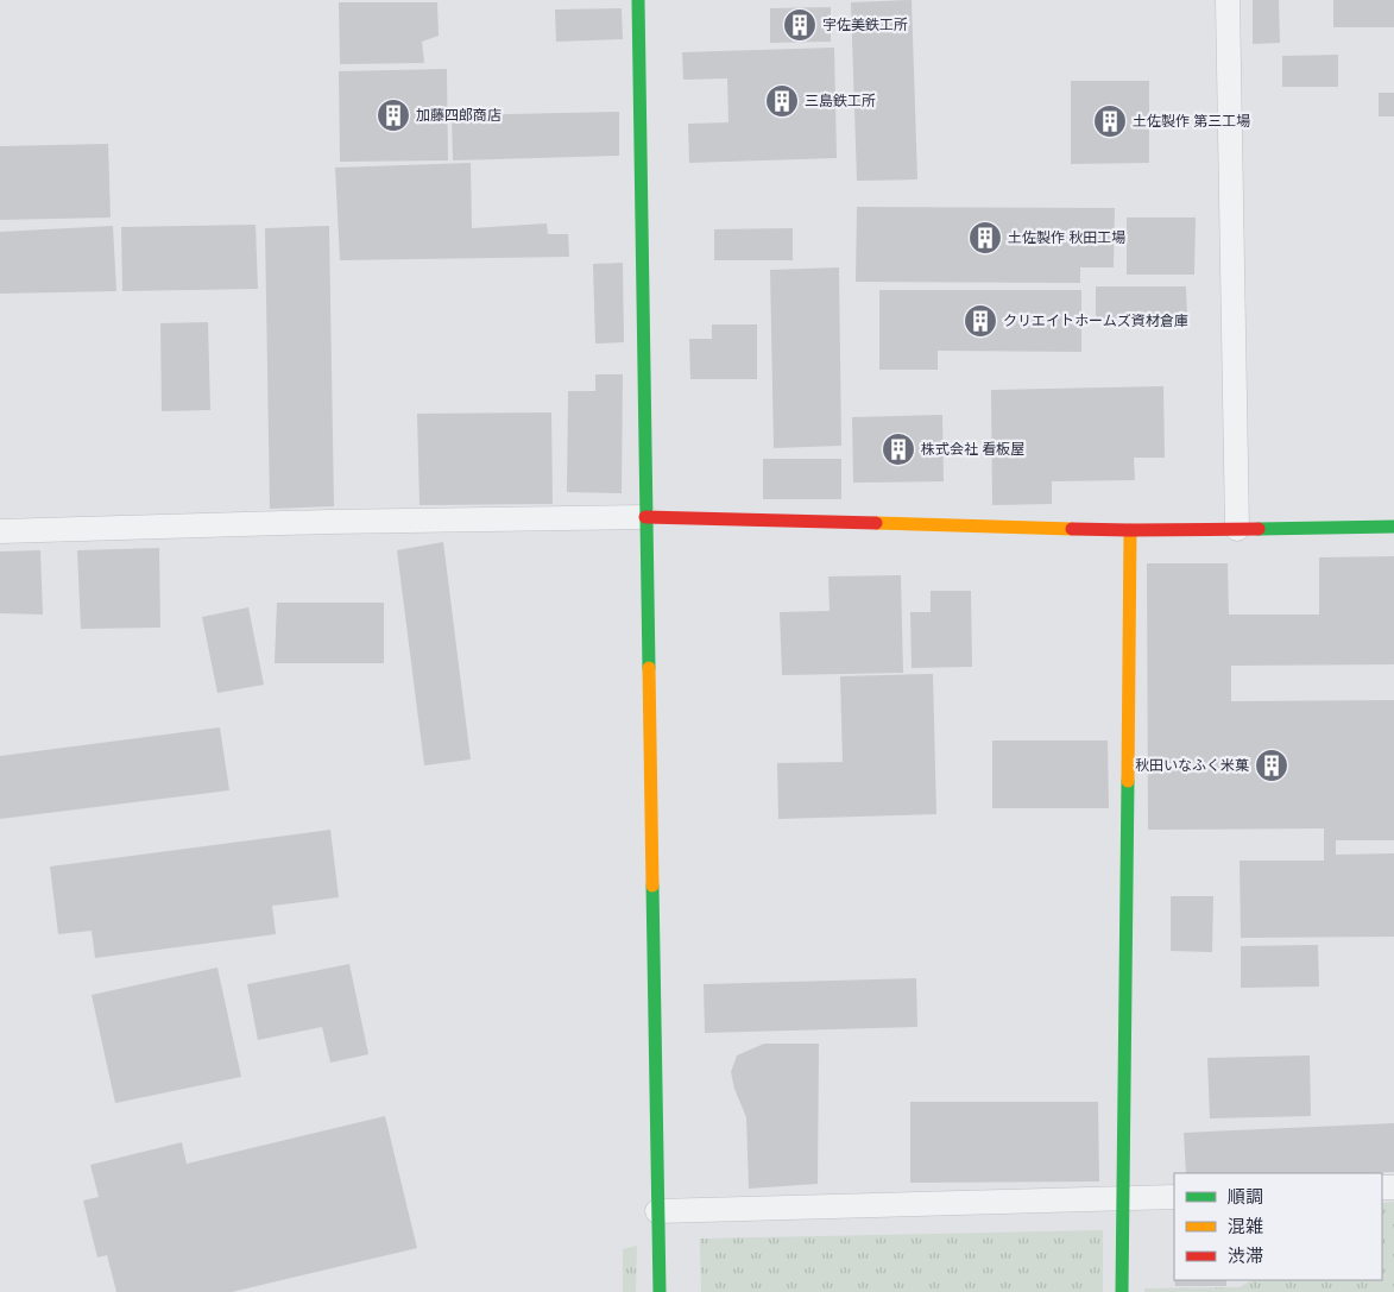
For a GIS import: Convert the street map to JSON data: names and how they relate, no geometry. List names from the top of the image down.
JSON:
{
  "places": {
    "building": [
      "宇佐美鉄工所",
      "三島鉄工所",
      "加藤四郎商店",
      "土佐製作 第三工場",
      "土佐製作 秋田工場",
      "クリエイトホームズ資材倉庫",
      "株式会社 看板屋",
      "秋田いなふく米菓"
    ]
  },
  "legend": ["順調", "混雑", "渋滞"]
}
